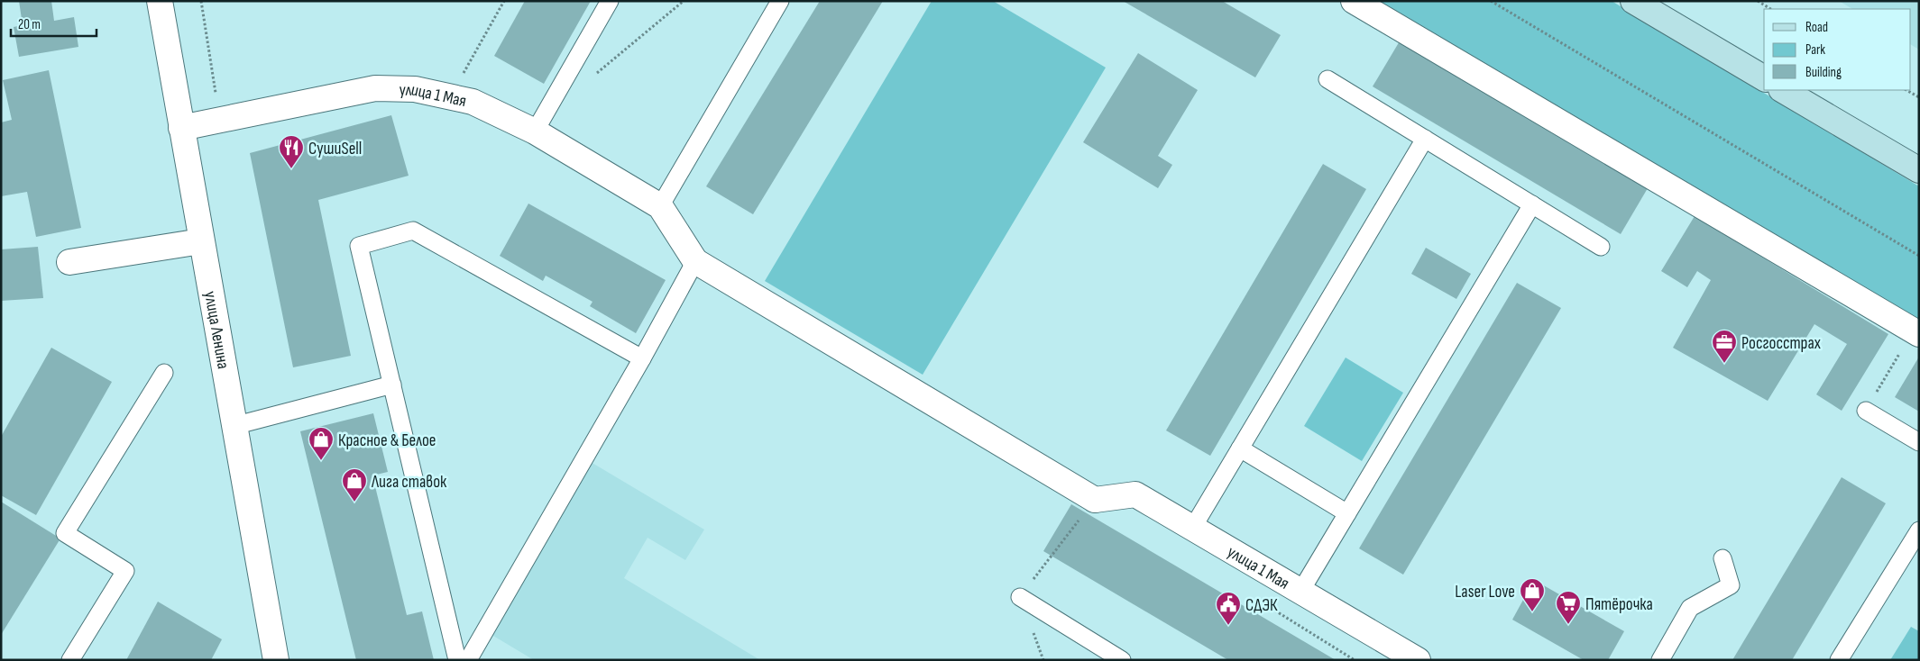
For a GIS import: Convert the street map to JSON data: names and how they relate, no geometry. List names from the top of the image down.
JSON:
{
  "streets": {
    "street": ["улица 1 Мая", "улица Ленина"]
  },
  "crossings": [
    ["улица 1 Мая", "улица Ленина"]
  ],
  "places": {
    "restaurant": ["СушиSell"],
    "office": ["Росгосстрах"],
    "shop": ["Красное & Белое", "Лига ставок", "Laser Love"],
    "supermarket": ["Пятёрочка"],
    "public building": ["СДЭК"]
  },
  "legend": ["Road", "Park", "Building"],
  "scale_bar": "20 m"
}
